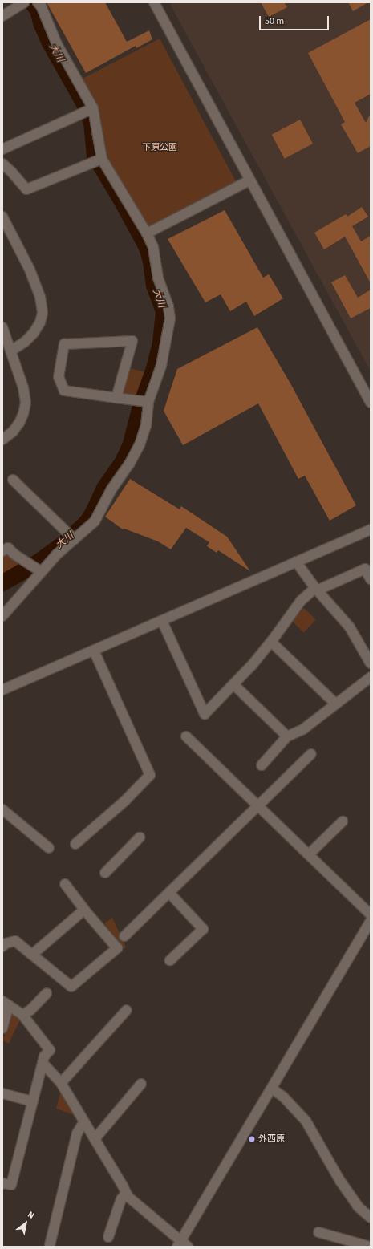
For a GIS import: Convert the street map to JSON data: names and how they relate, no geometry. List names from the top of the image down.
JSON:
{
  "water": ["大川"],
  "parks": ["下原公園"],
  "places": ["外西原"],
  "scale_bar": "50 m",
  "north": "top right"
}
